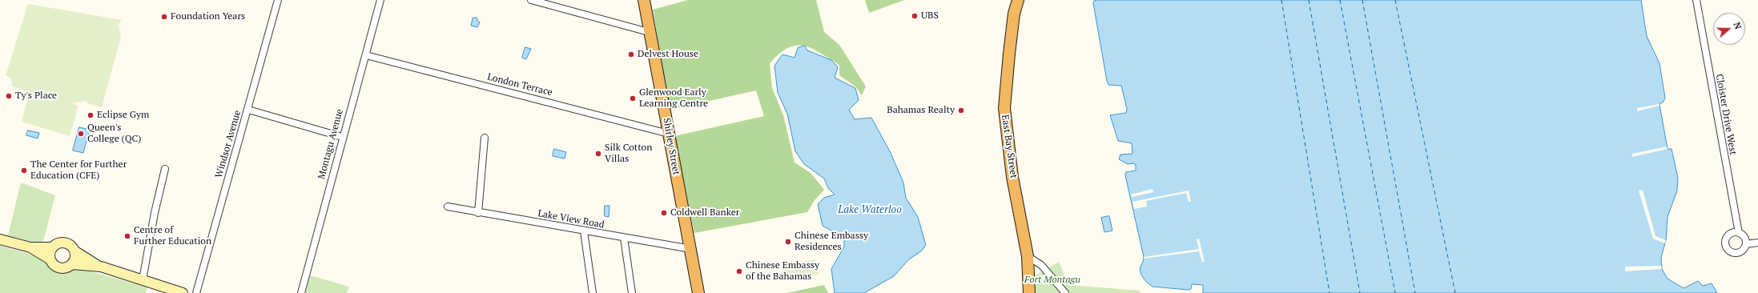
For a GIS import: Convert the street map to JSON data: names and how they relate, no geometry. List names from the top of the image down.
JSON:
{
  "streets": {
    "highway": ["Shirley Street", "East Bay Street"],
    "street": [
      "London Terrace",
      "Cloister Drive West",
      "Windsor Avenue",
      "Montagu Avenue",
      "Lake View Road"
    ]
  },
  "crossings": [
    ["London Terrace", "Montagu Avenue"],
    ["London Terrace", "Shirley Street"],
    ["Shirley Street", "Lake View Road"]
  ],
  "water": ["Lake Waterloo"],
  "parks": ["Fort Montagu"],
  "places": [
    "UBS",
    "Foundation Years",
    "Delvest House",
    "Ty's Place",
    "Glenwood Early Learning Centre",
    "Bahamas Realty",
    "Eclipse Gym",
    "Queen's College (QC)",
    "Silk Cotton Villas",
    "The Center for Further Education (CFE)",
    "Coldwell Banker",
    "Centre of Further Education",
    "Chinese Embassy Residences",
    "Chinese Embassy of the Bahamas"
  ],
  "north": "right"
}
